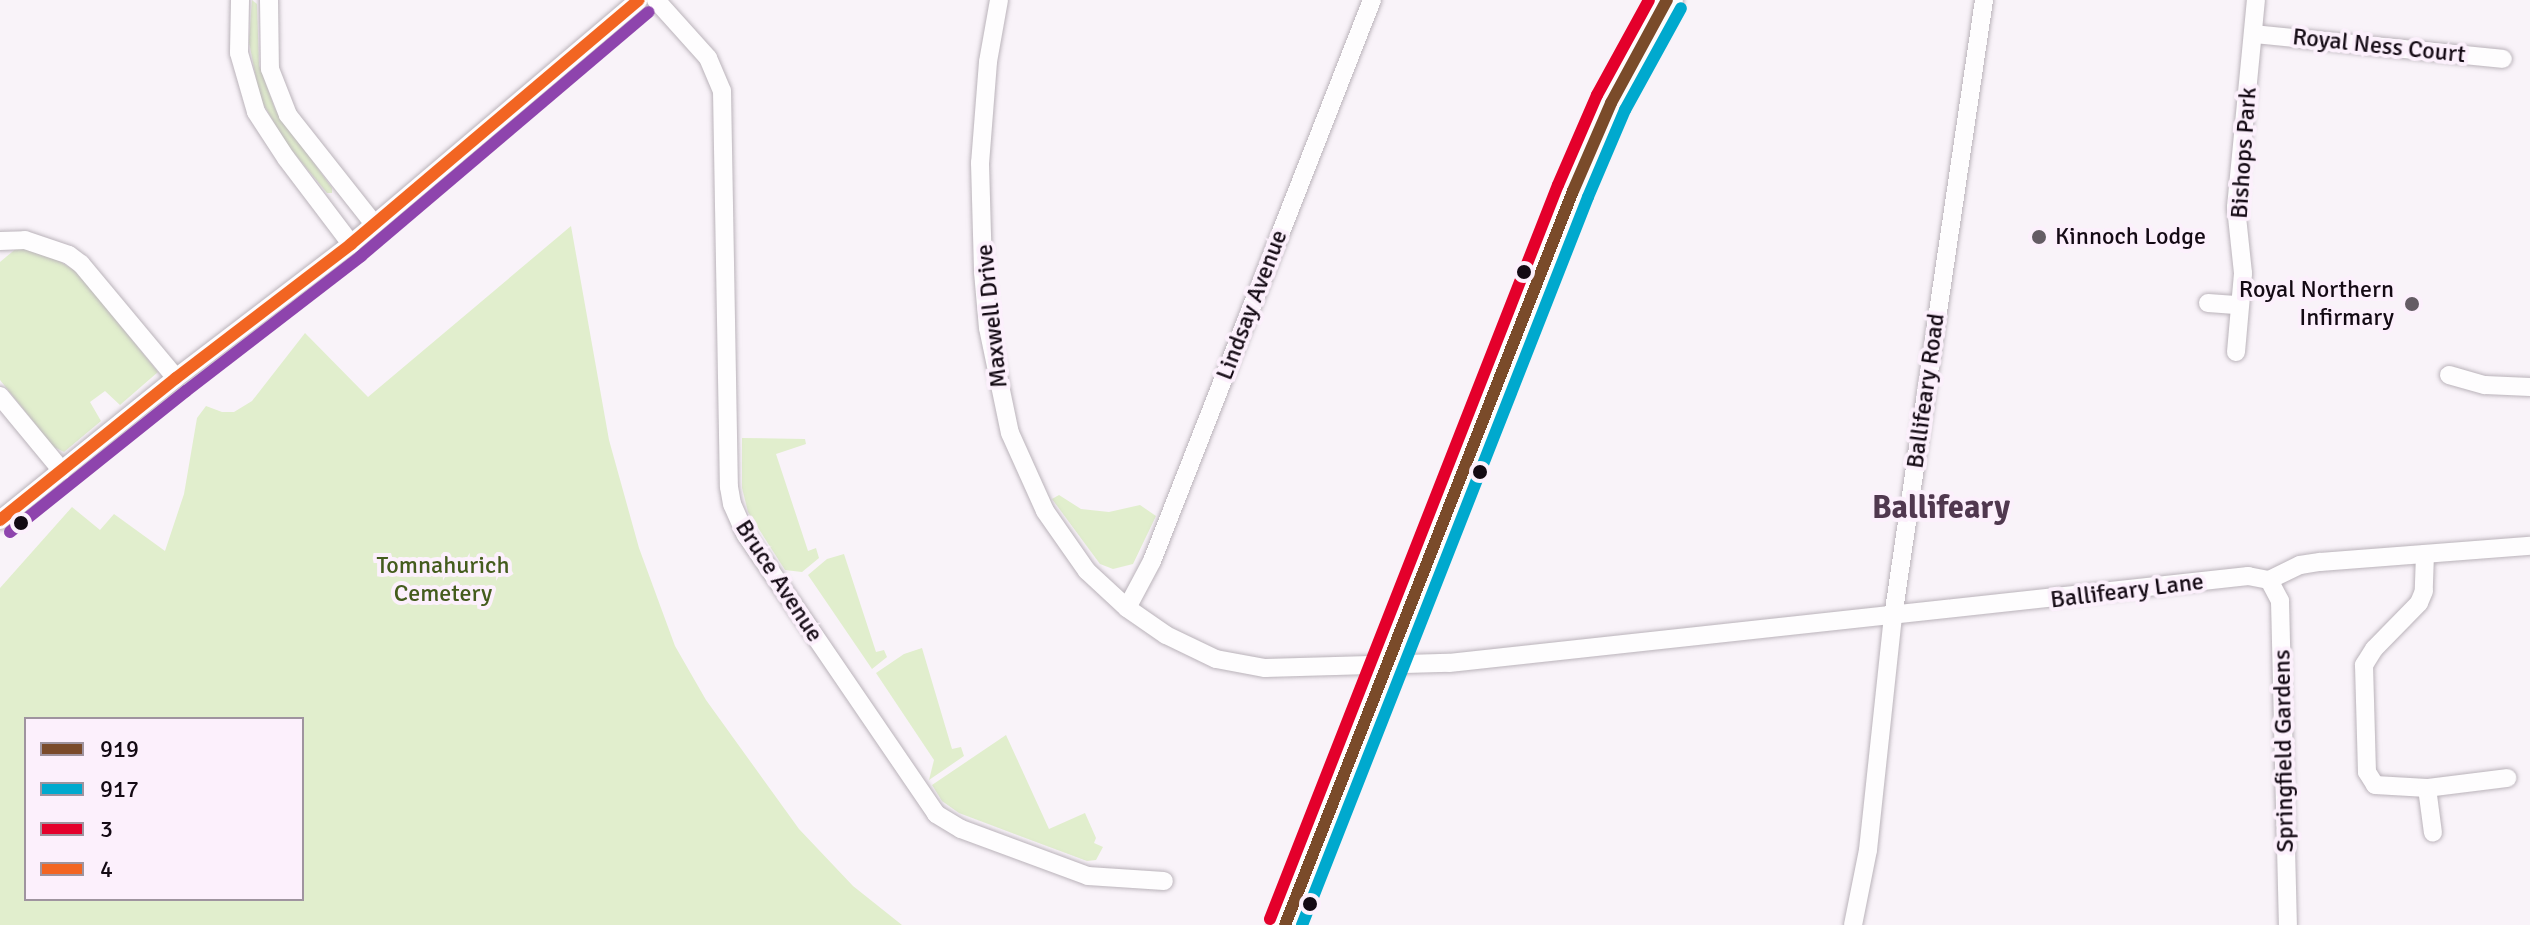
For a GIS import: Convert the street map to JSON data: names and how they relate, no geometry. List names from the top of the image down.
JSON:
{
  "streets": {
    "street": [
      "Royal Ness Court",
      "Bishops Park",
      "Lindsay Avenue",
      "Maxwell Drive",
      "Ballifeary Road",
      "Bruce Avenue",
      "Ballifeary Lane",
      "Springfield Gardens"
    ]
  },
  "crossings": [
    ["Royal Ness Court", "Bishops Park"],
    ["Lindsay Avenue", "Maxwell Drive"],
    ["Maxwell Drive", "Ballifeary Lane"],
    ["Ballifeary Road", "Ballifeary Lane"],
    ["Ballifeary Lane", "Springfield Gardens"]
  ],
  "districts": ["Ballifeary"],
  "parks": ["Tomnahurich Cemetery"],
  "places": ["Kinnoch Lodge", "Royal Northern Infirmary"],
  "lines": [
    "transit line 919",
    "transit line 3",
    "transit line 4",
    "transit line 917"
  ],
  "legend": [
    "919",
    "917",
    "3",
    "4"
  ]
}
